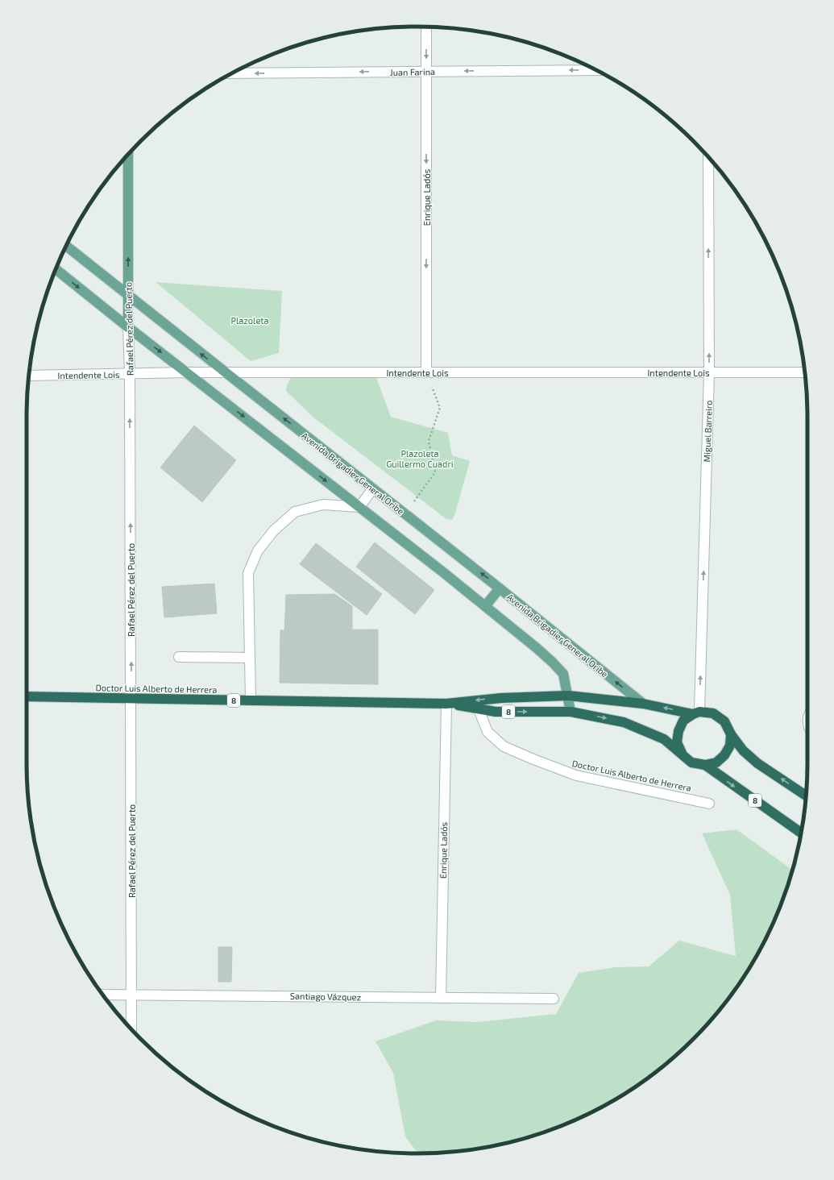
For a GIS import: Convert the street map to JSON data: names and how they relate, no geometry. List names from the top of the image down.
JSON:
{
  "streets": {
    "highway": ["Doctor Luis Alberto de Herrera", "8"],
    "main road": ["Rafael Pérez del Puerto", "Avenida Brigadier General Oribe"],
    "street": [
      "Juan Farina",
      "Enrique Ladós",
      "Intendente Lois",
      "Miguel Barreiro",
      "Santiago Vázquez"
    ]
  },
  "crossings": [
    ["Juan Farina", "Enrique Ladós"],
    ["Enrique Ladós", "Intendente Lois"],
    ["Enrique Ladós", "Doctor Luis Alberto de Herrera"],
    ["Enrique Ladós", "Santiago Vázquez"],
    ["Rafael Pérez del Puerto", "Intendente Lois"],
    ["Rafael Pérez del Puerto", "Avenida Brigadier General Oribe"],
    ["Rafael Pérez del Puerto", "Doctor Luis Alberto de Herrera"],
    ["Rafael Pérez del Puerto", "Santiago Vázquez"],
    ["Intendente Lois", "Miguel Barreiro"],
    ["Intendente Lois", "Avenida Brigadier General Oribe"],
    ["Miguel Barreiro", "Doctor Luis Alberto de Herrera"],
    ["Miguel Barreiro", "8"],
    ["Avenida Brigadier General Oribe", "Doctor Luis Alberto de Herrera"],
    ["Doctor Luis Alberto de Herrera", "8"]
  ],
  "one_way": [
    "Juan Farina",
    "Enrique Ladós",
    "Rafael Pérez del Puerto",
    "Miguel Barreiro"
  ],
  "parks": ["Plazoleta", "Plazoleta Guillermo Cuadri"]
}
